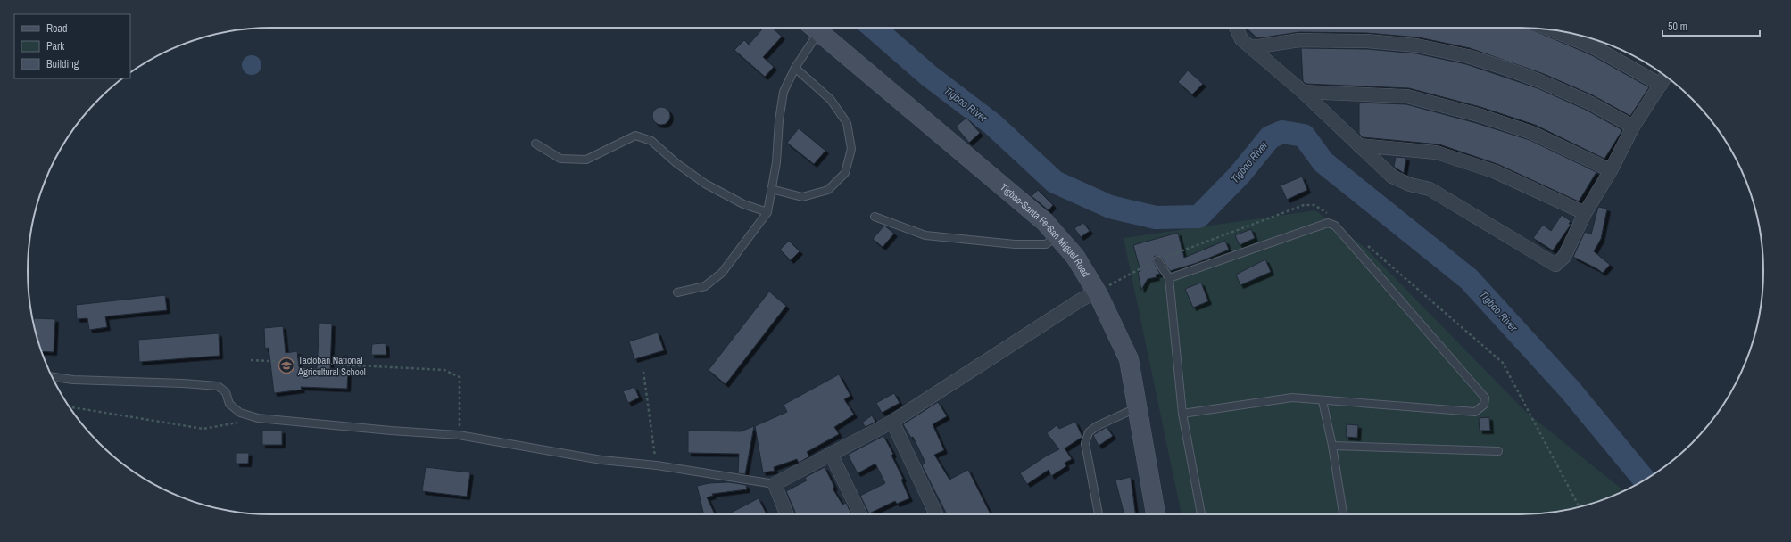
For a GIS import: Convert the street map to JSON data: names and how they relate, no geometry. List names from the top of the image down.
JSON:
{
  "streets": {
    "main road": ["Tigbao-Santa Fe-San Miguel Road"]
  },
  "water": ["Tigbao River"],
  "places": {
    "school or university": ["Tacloban National Agricultural School"]
  },
  "legend": ["Road", "Park", "Building"],
  "scale_bar": "50 m"
}
